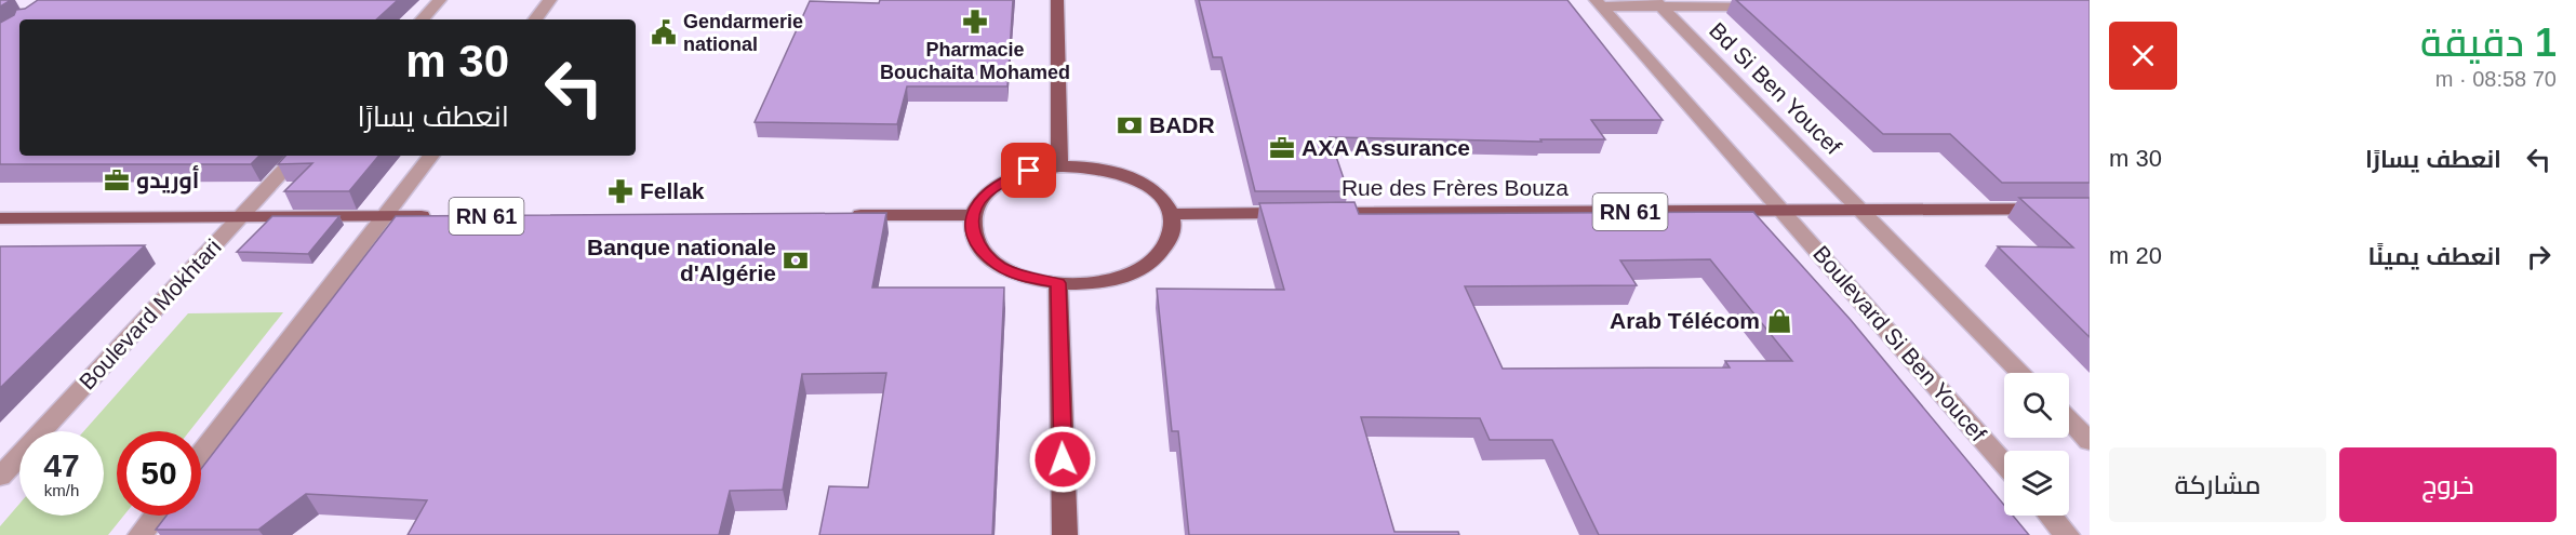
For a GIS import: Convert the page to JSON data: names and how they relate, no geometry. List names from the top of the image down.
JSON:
{
  "streets": {
    "main road": ["Rue des Frères Bouza", "RN 61"],
    "street": ["Bd Si Ben Youcef", "Boulevard Mokhtari", "Boulevard Si Ben Youcef"]
  },
  "crossings": [
    ["Bd Si Ben Youcef", "Rue des Frères Bouza"],
    ["Rue des Frères Bouza", "Boulevard Si Ben Youcef"],
    ["RN 61", "Boulevard Mokhtari"]
  ],
  "places": {
    "pharmacy": ["Pharmacie Bouchaita Mohamed", "Fellak"],
    "public building": ["Gendarmerie national"],
    "bank": ["BADR", "Banque nationale d'Algérie"],
    "office": ["AXA Assurance", "أوريدو"],
    "shop": ["Arab Télécom"]
  },
  "page": {
    "heading": ["1 دقيقة", "70 m · 08:58"],
    "turn": ["30 m", "انعطف يسارًا"],
    "list": [
      {
        "name": "انعطف يسارًا",
        "value": "30 m"
      },
      {
        "name": "انعطف يمينًا",
        "value": "20 m"
      }
    ],
    "speed": "47 km/h",
    "limit": "50",
    "buttons": ["خروج", "مشاركة"]
  }
}
